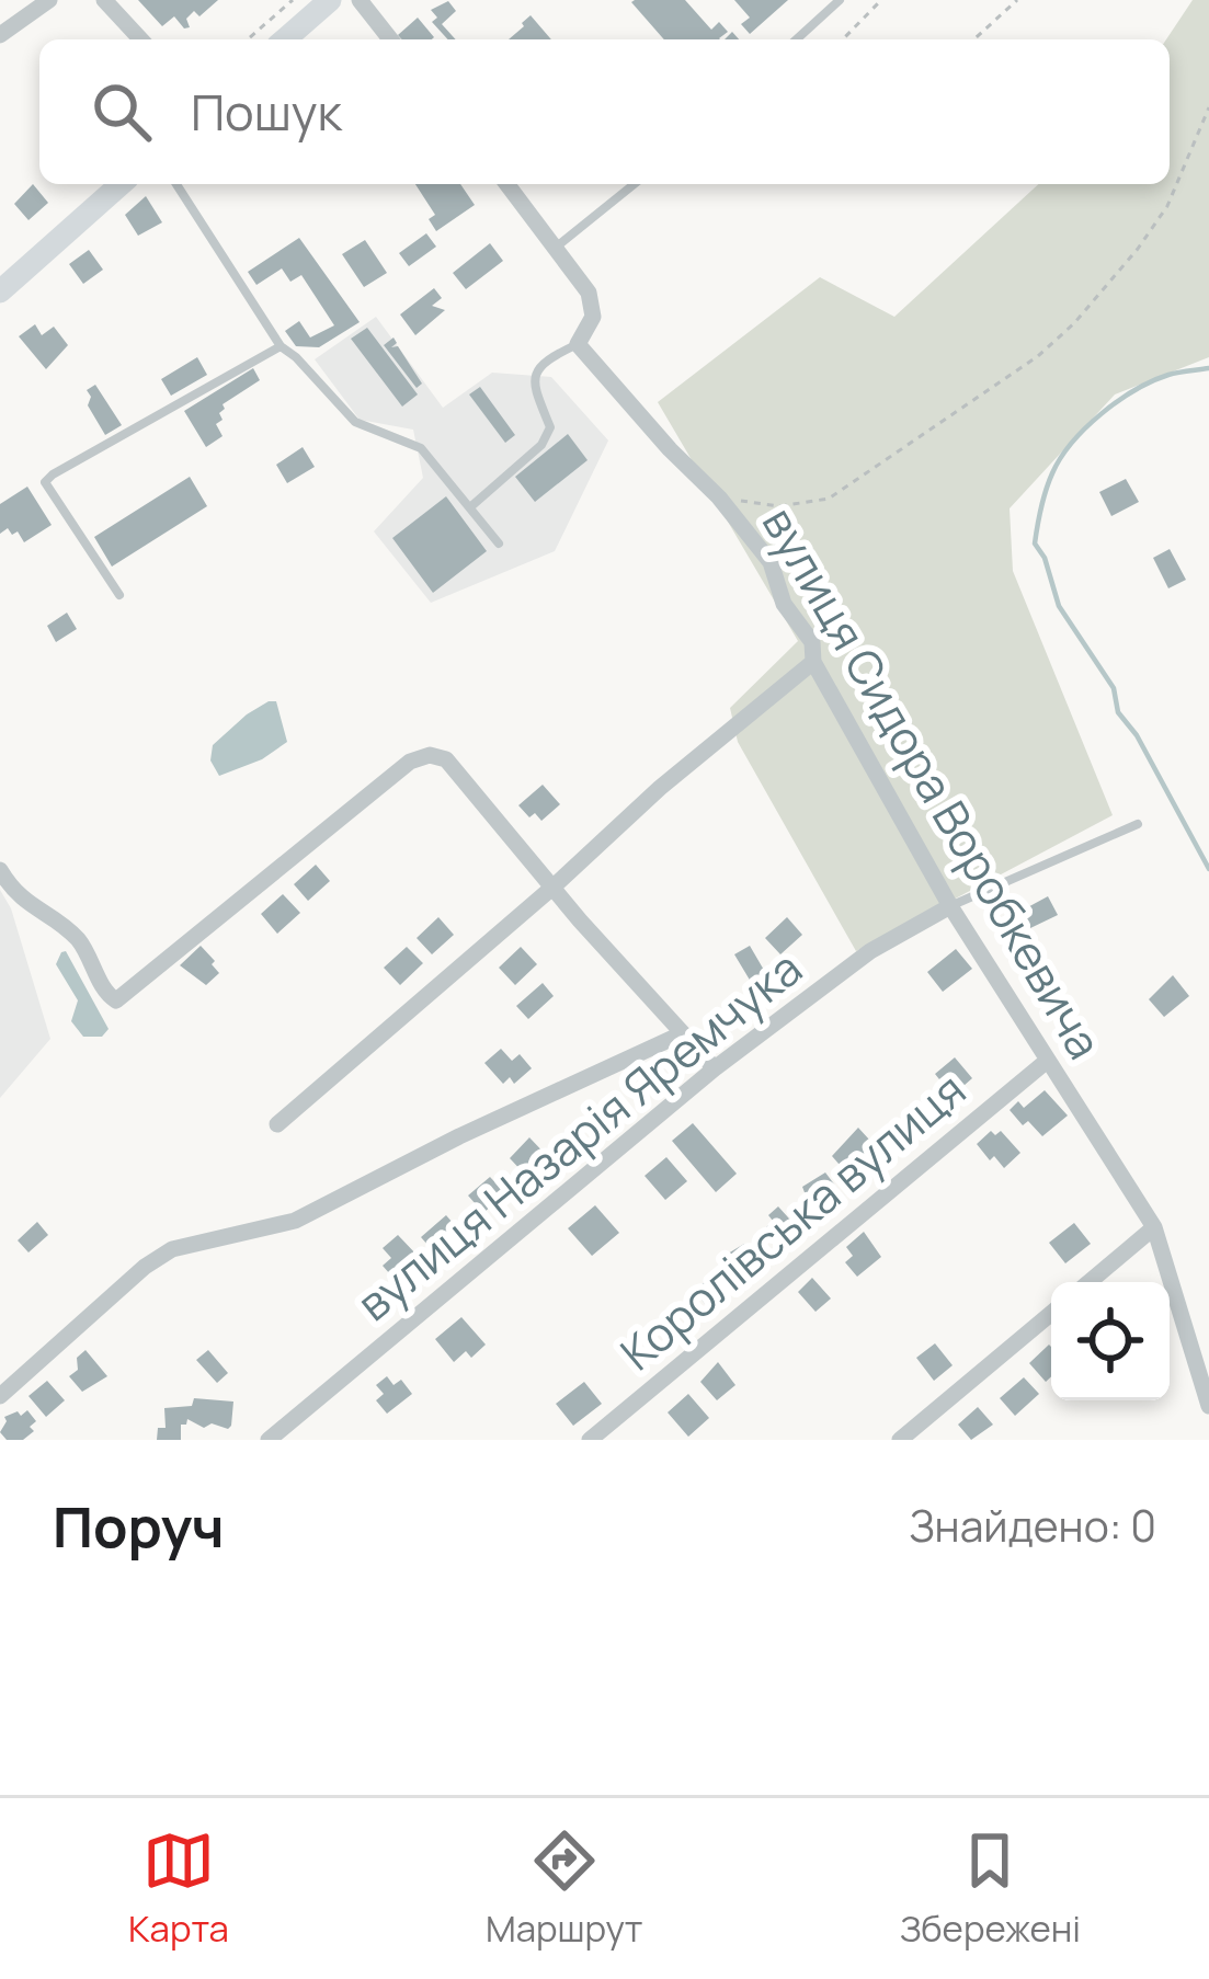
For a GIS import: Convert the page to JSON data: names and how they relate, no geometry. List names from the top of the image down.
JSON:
{
  "streets": {
    "street": ["вулиця Сидора Воробкевича", "вулиця Назарія Яремчука", "Королівська вулиця"]
  },
  "crossings": [
    ["вулиця Сидора Воробкевича", "вулиця Назарія Яремчука"],
    ["вулиця Сидора Воробкевича", "Королівська вулиця"]
  ],
  "page": {
    "search": "Пошук",
    "heading": ["Поруч", "Знайдено: 0"],
    "nav": ["Карта", "Маршрут", "Збережені"]
  }
}
